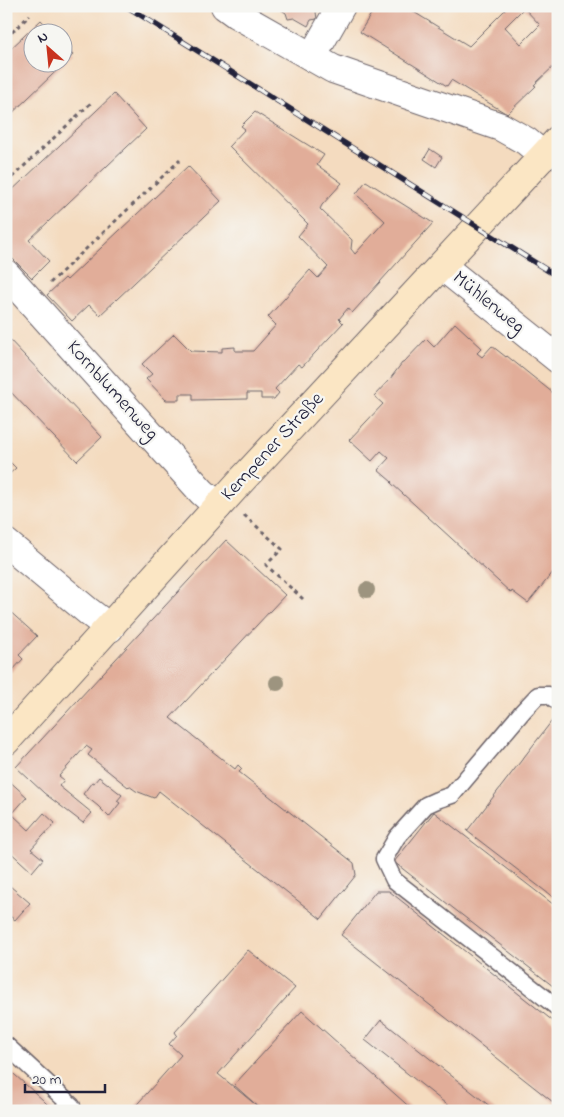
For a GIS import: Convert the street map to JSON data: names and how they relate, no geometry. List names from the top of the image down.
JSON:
{
  "streets": {
    "street": ["Mühlenweg", "Kornblumenweg", "Kempener Straße"]
  },
  "crossings": [
    ["Mühlenweg", "Kempener Straße"],
    ["Kornblumenweg", "Kempener Straße"]
  ],
  "scale_bar": "20 m",
  "north": "top left"
}
